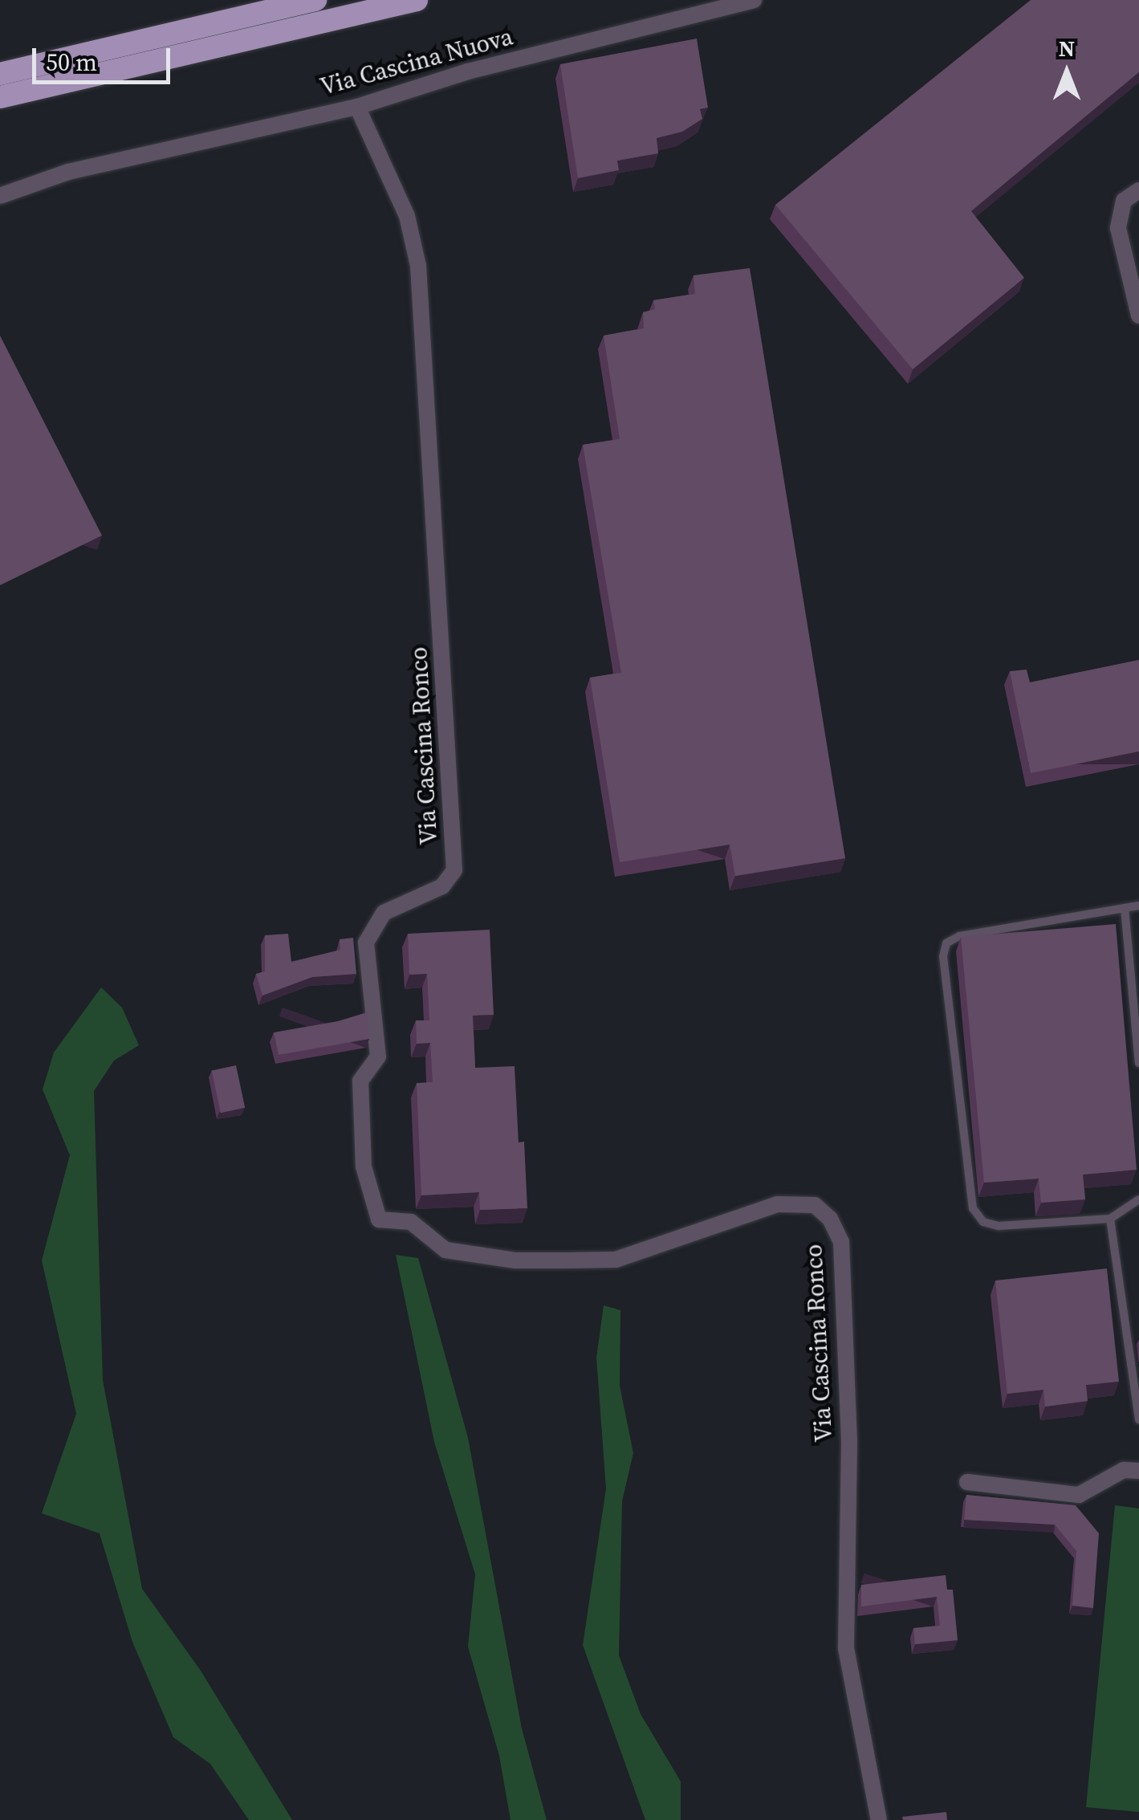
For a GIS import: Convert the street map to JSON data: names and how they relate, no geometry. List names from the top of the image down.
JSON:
{
  "streets": {
    "street": ["Via Cascina Nuova", "Via Cascina Ronco"]
  },
  "crossings": [
    ["Via Cascina Nuova", "Via Cascina Ronco"]
  ],
  "scale_bar": "50 m",
  "north": "top"
}
